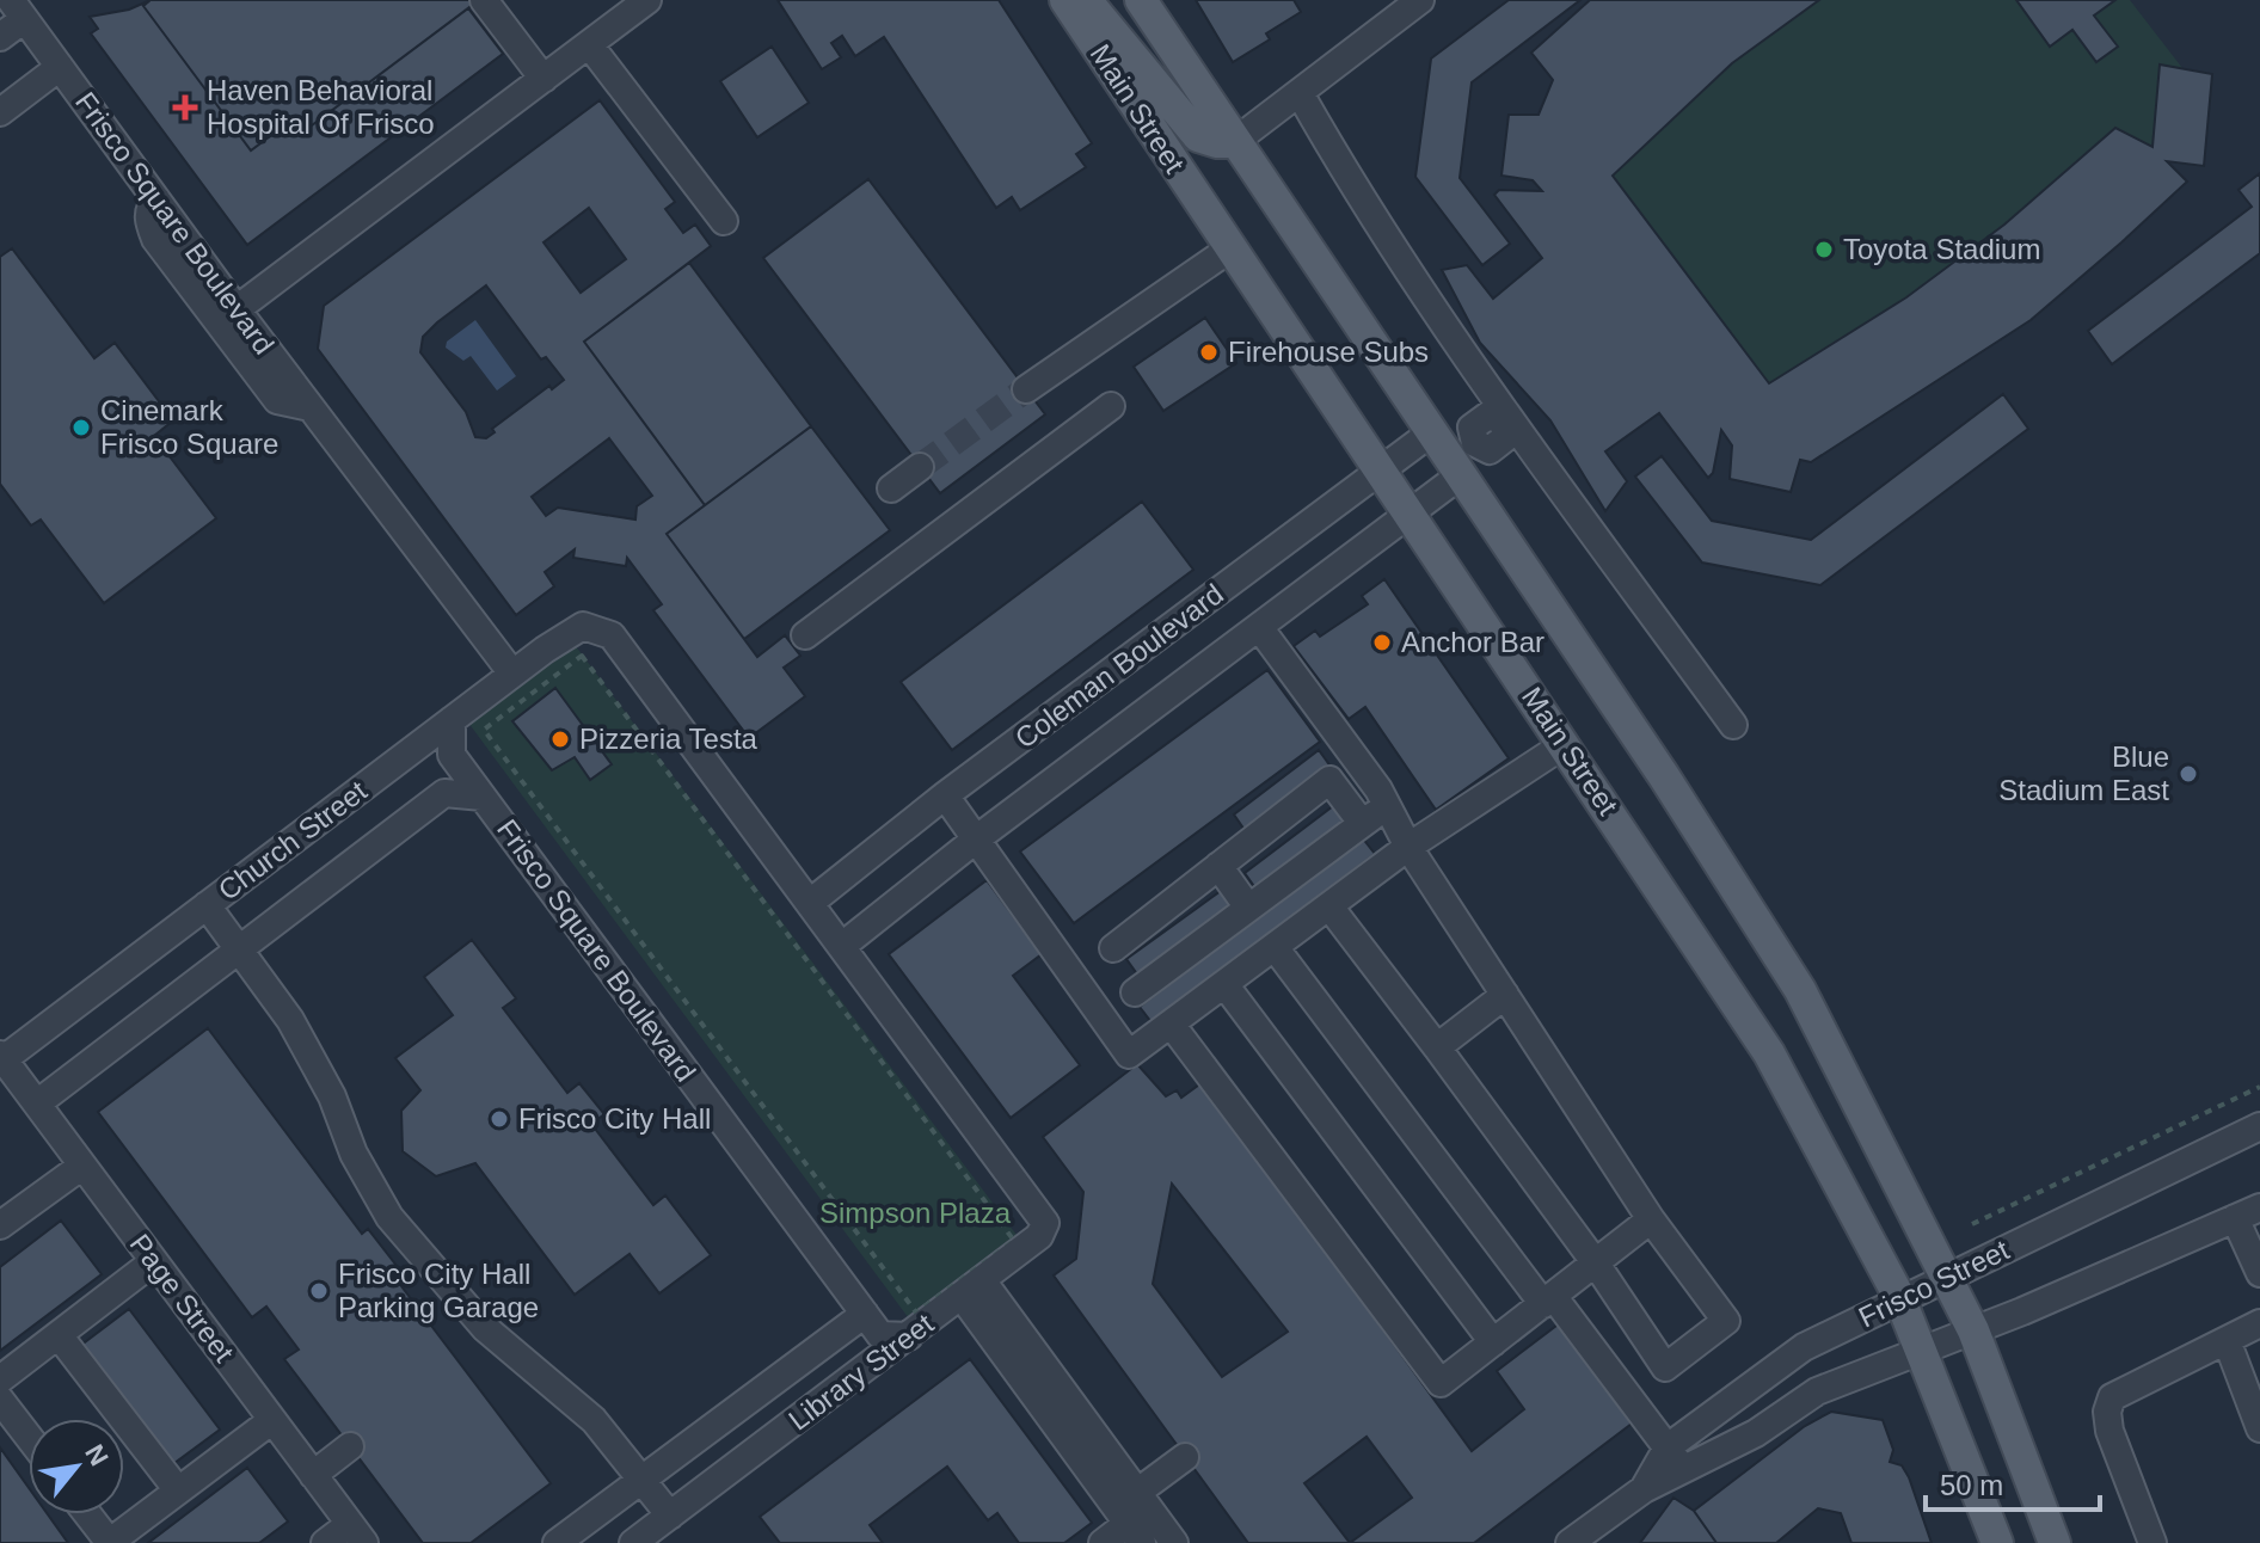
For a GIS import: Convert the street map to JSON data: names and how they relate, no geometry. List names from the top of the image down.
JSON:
{
  "streets": {
    "main road": ["Main Street"],
    "street": [
      "Frisco Square Boulevard",
      "Coleman Boulevard",
      "Church Street",
      "Frisco Street",
      "Page Street",
      "Library Street"
    ]
  },
  "crossings": [
    ["Main Street", "Coleman Boulevard"],
    ["Main Street", "Frisco Street"],
    ["Frisco Square Boulevard", "Church Street"],
    ["Frisco Square Boulevard", "Library Street"],
    ["Coleman Boulevard", "Church Street"],
    ["Coleman Boulevard", "Library Street"],
    ["Church Street", "Page Street"]
  ],
  "parks": ["Simpson Plaza"],
  "places": {
    "health": ["Haven Behavioral Hospital Of Frisco"],
    "other": [
      "Toyota Stadium",
      "Firehouse Subs",
      "Cinemark Frisco Square",
      "Anchor Bar",
      "Pizzeria Testa",
      "Blue Stadium East",
      "Frisco City Hall",
      "Frisco City Hall Parking Garage"
    ]
  },
  "scale_bar": "50 m",
  "north": "top right"
}
